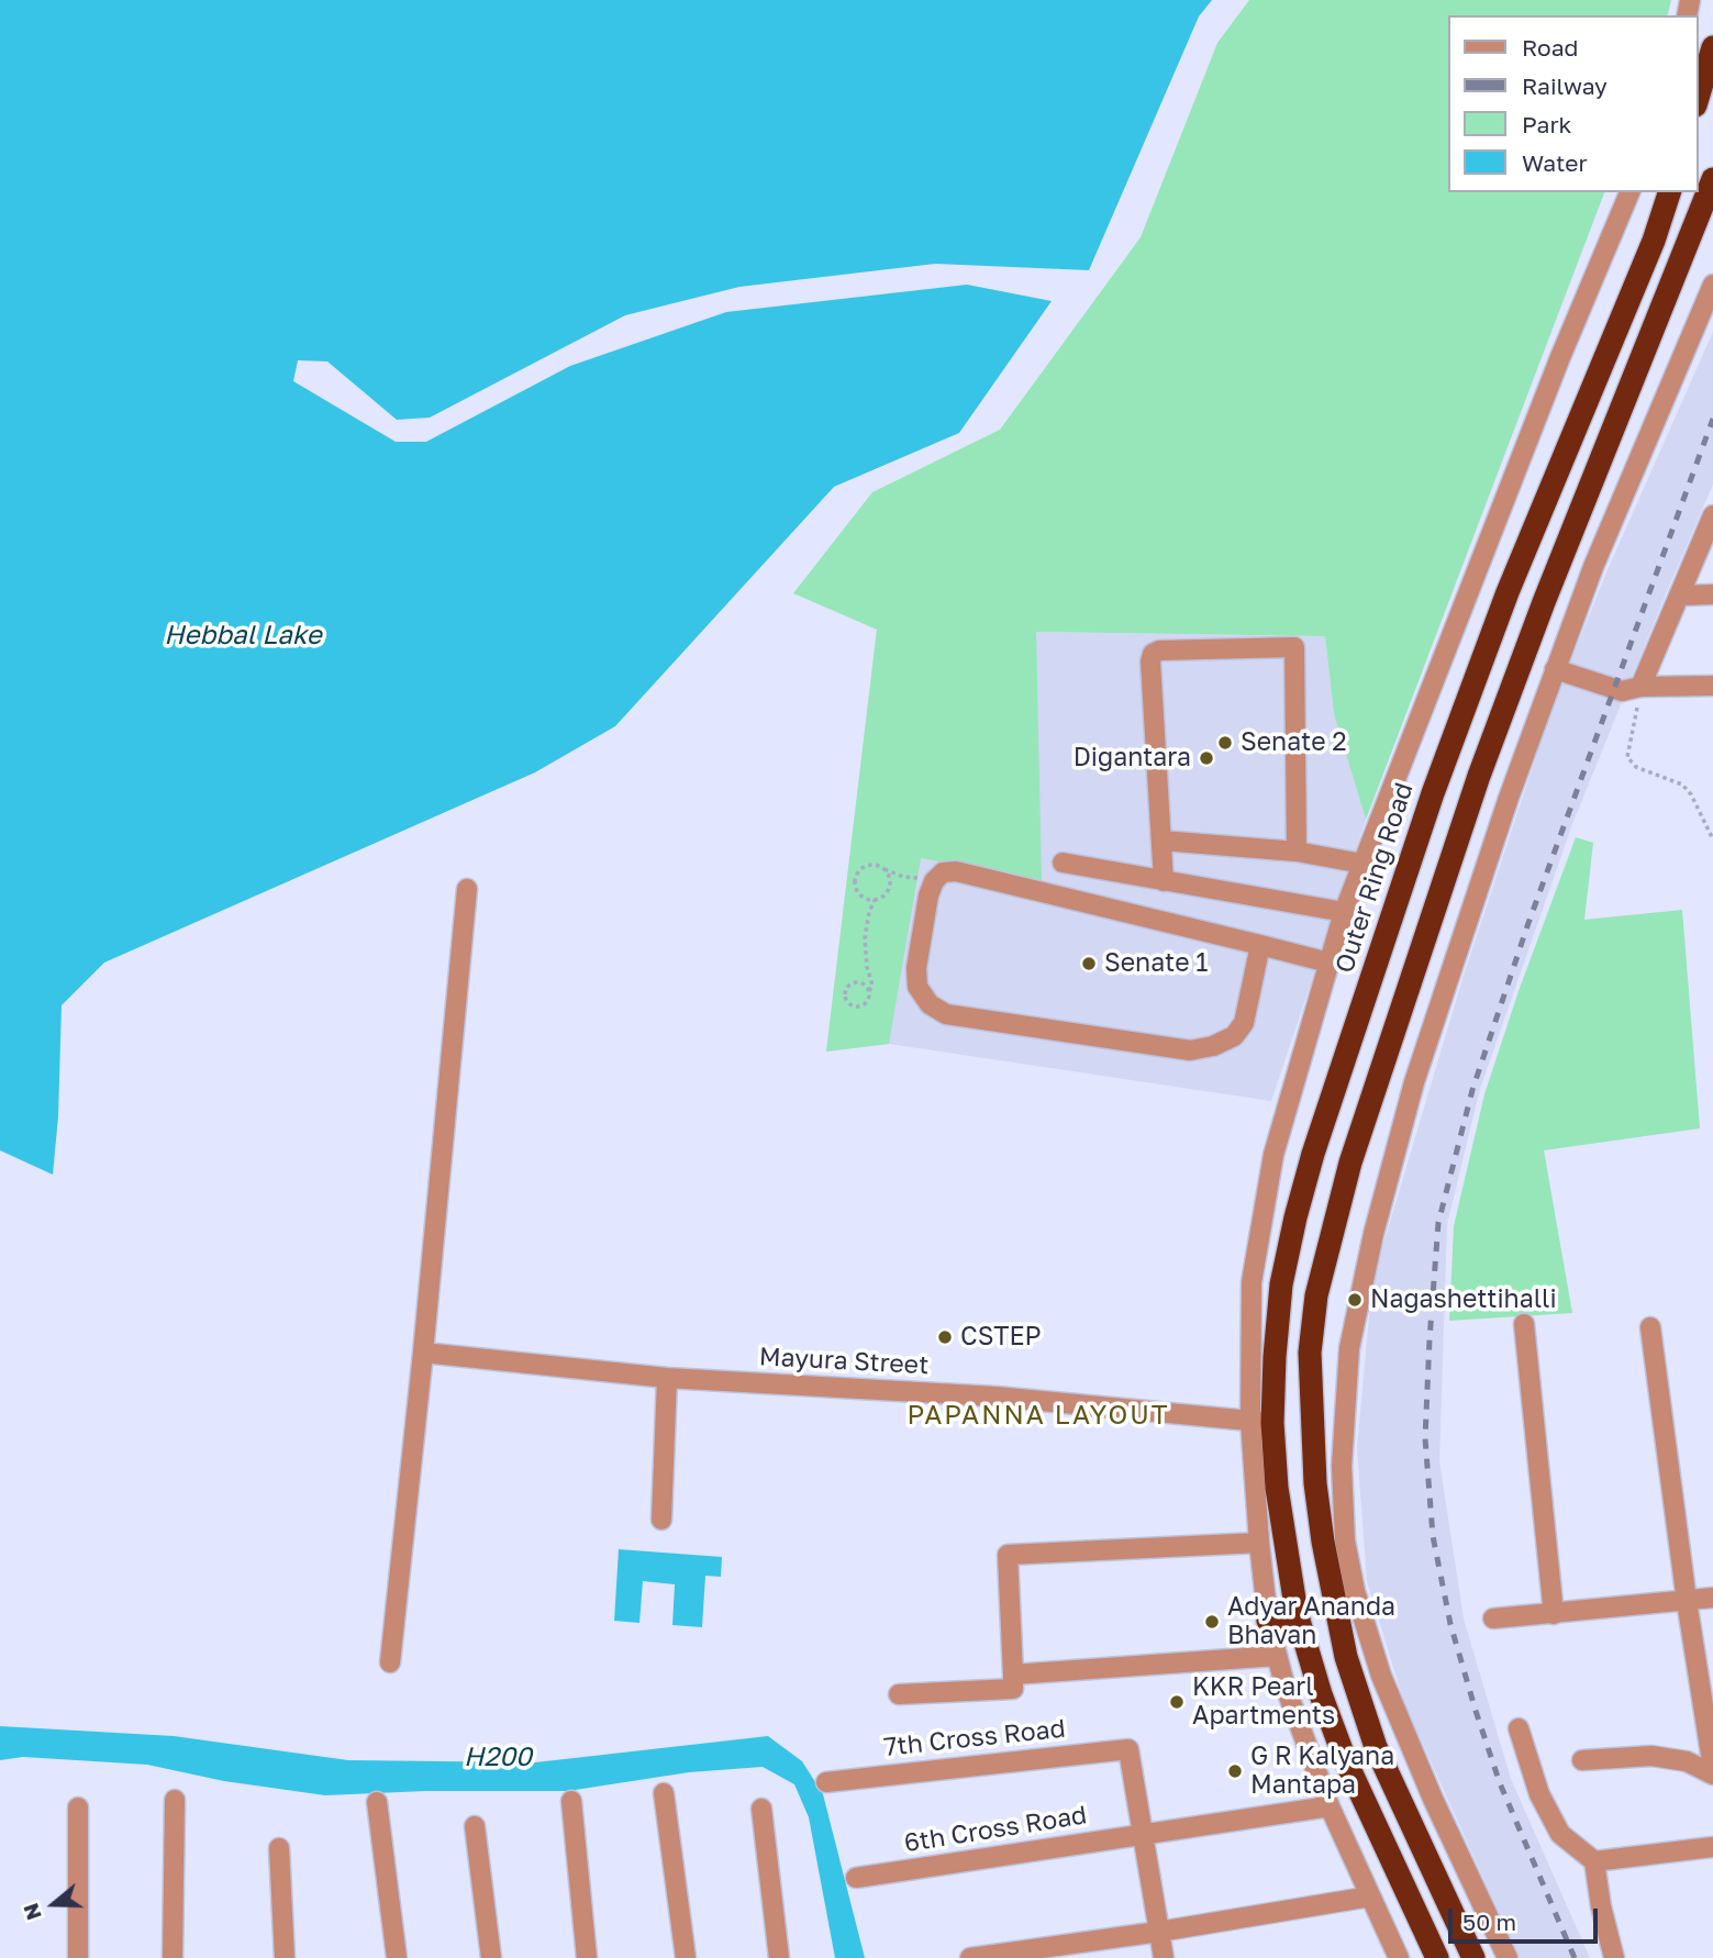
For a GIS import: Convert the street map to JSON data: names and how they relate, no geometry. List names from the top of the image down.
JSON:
{
  "streets": {
    "highway": ["Outer Ring Road"],
    "street": ["Mayura Street", "7th Cross Road", "6th Cross Road"]
  },
  "crossings": [
    ["Outer Ring Road", "Mayura Street"],
    ["7th Cross Road", "6th Cross Road"]
  ],
  "districts": ["PAPANNA LAYOUT"],
  "water": ["Hebbal Lake", "H200"],
  "places": [
    "Senate 2",
    "Digantara",
    "Senate 1",
    "Nagashettihalli",
    "CSTEP",
    "Adyar Ananda Bhavan",
    "KKR Pearl Apartments",
    "G R Kalyana Mantapa"
  ],
  "legend": [
    "Road",
    "Railway",
    "Park",
    "Water"
  ],
  "scale_bar": "50 m",
  "north": "left"
}
